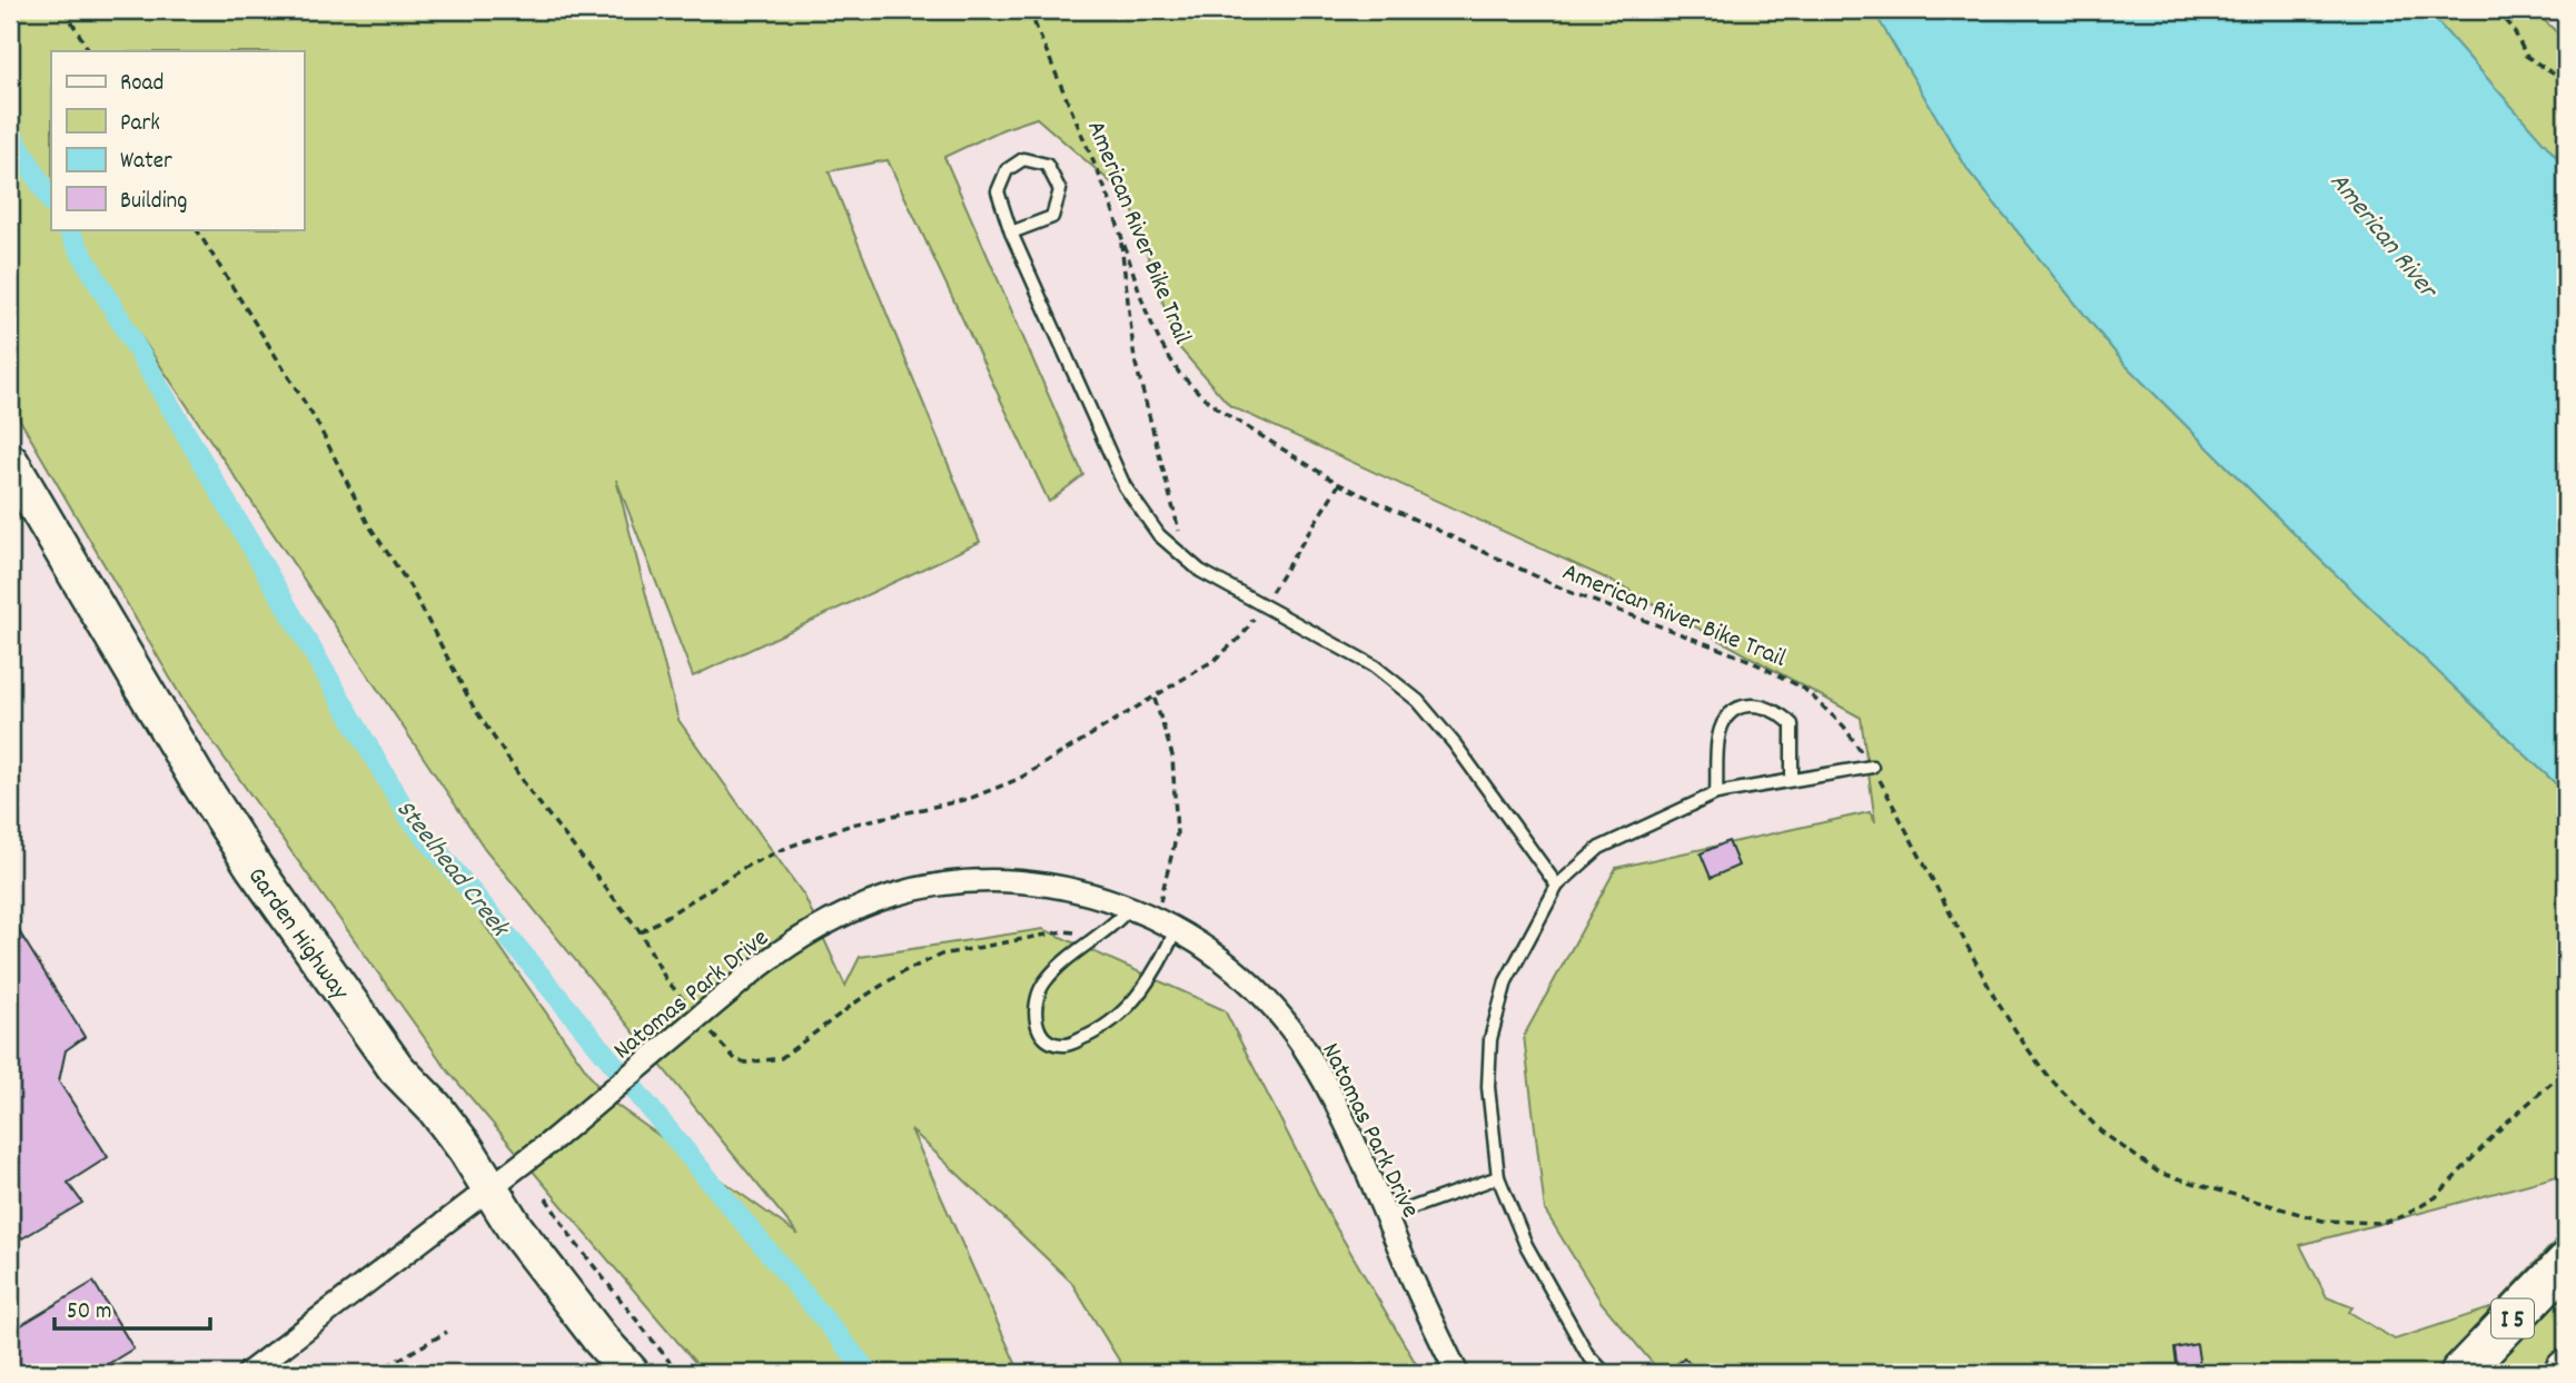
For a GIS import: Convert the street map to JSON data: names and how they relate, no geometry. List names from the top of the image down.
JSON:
{
  "streets": {
    "highway": ["I 5"],
    "main road": ["Garden Highway"],
    "street": ["Natomas Park Drive"],
    "path": ["American River Bike Trail"]
  },
  "crossings": [
    ["Garden Highway", "Natomas Park Drive"]
  ],
  "water": ["American River", "Steelhead Creek"],
  "legend": [
    "Road",
    "Park",
    "Water",
    "Building"
  ],
  "scale_bar": "50 m"
}
